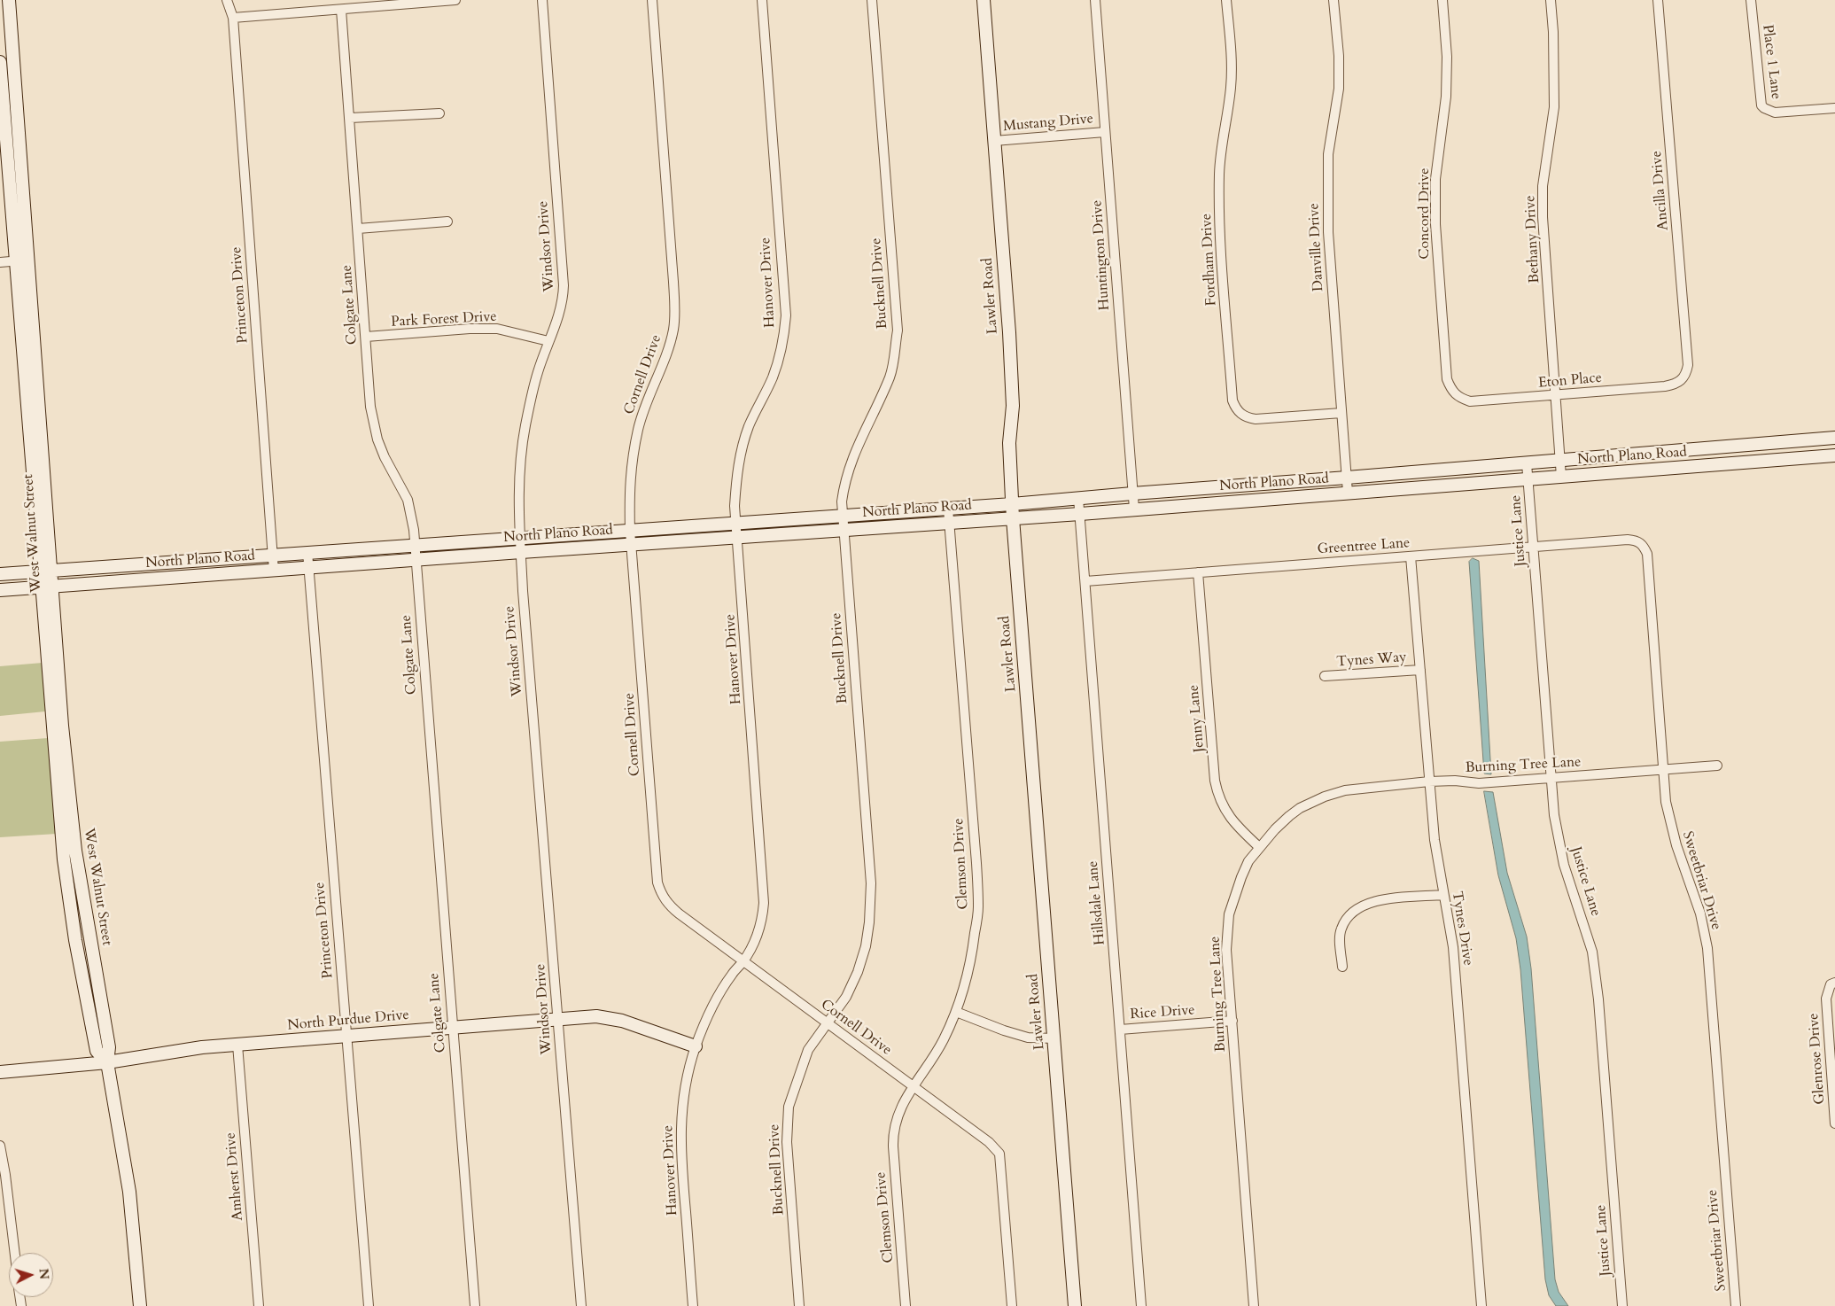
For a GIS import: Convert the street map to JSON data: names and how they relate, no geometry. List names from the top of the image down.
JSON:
{
  "streets": {
    "main road": [
      "Lawler Road",
      "North Plano Road",
      "West Walnut Street",
      "North Purdue Drive"
    ],
    "street": [
      "Place 1 Lane",
      "Mustang Drive",
      "Ancilla Drive",
      "Concord Drive",
      "Bethany Drive",
      "Windsor Drive",
      "Danville Drive",
      "Huntington Drive",
      "Fordham Drive",
      "Hanover Drive",
      "Bucknell Drive",
      "Princeton Drive",
      "Colgate Lane",
      "Park Forest Drive",
      "Cornell Drive",
      "Eton Place",
      "Justice Lane",
      "Greentree Lane",
      "Tynes Way",
      "Jenny Lane",
      "Burning Tree Lane",
      "Clemson Drive",
      "Sweetbriar Drive",
      "Hillsdale Lane",
      "Tynes Drive",
      "Rice Drive",
      "Glenrose Drive",
      "Amherst Drive"
    ]
  },
  "crossings": [
    ["Mustang Drive", "Huntington Drive"],
    ["Mustang Drive", "Lawler Road"],
    ["Ancilla Drive", "Eton Place"],
    ["Concord Drive", "Eton Place"],
    ["Bethany Drive", "Eton Place"],
    ["Bethany Drive", "North Plano Road"],
    ["Windsor Drive", "Park Forest Drive"],
    ["Windsor Drive", "North Plano Road"],
    ["Windsor Drive", "North Purdue Drive"],
    ["Danville Drive", "Fordham Drive"],
    ["Danville Drive", "North Plano Road"],
    ["Huntington Drive", "North Plano Road"],
    ["Hanover Drive", "Cornell Drive"],
    ["Hanover Drive", "North Plano Road"],
    ["Hanover Drive", "North Purdue Drive"],
    ["Bucknell Drive", "Cornell Drive"],
    ["Bucknell Drive", "North Plano Road"],
    ["Princeton Drive", "North Plano Road"],
    ["Princeton Drive", "North Purdue Drive"],
    ["Lawler Road", "North Plano Road"],
    ["Colgate Lane", "Park Forest Drive"],
    ["Colgate Lane", "North Plano Road"],
    ["Colgate Lane", "North Purdue Drive"],
    ["Cornell Drive", "North Plano Road"],
    ["Cornell Drive", "Clemson Drive"],
    ["North Plano Road", "Justice Lane"],
    ["North Plano Road", "West Walnut Street"],
    ["North Plano Road", "Clemson Drive"],
    ["North Plano Road", "Hillsdale Lane"],
    ["Justice Lane", "Greentree Lane"],
    ["Justice Lane", "Burning Tree Lane"],
    ["West Walnut Street", "North Purdue Drive"],
    ["Greentree Lane", "Jenny Lane"],
    ["Greentree Lane", "Sweetbriar Drive"],
    ["Greentree Lane", "Hillsdale Lane"],
    ["Greentree Lane", "Tynes Drive"],
    ["Tynes Way", "Tynes Drive"],
    ["Jenny Lane", "Burning Tree Lane"],
    ["Burning Tree Lane", "Sweetbriar Drive"],
    ["Burning Tree Lane", "Tynes Drive"],
    ["Burning Tree Lane", "Rice Drive"],
    ["Hillsdale Lane", "Rice Drive"],
    ["North Purdue Drive", "Amherst Drive"]
  ],
  "north": "right"
}
